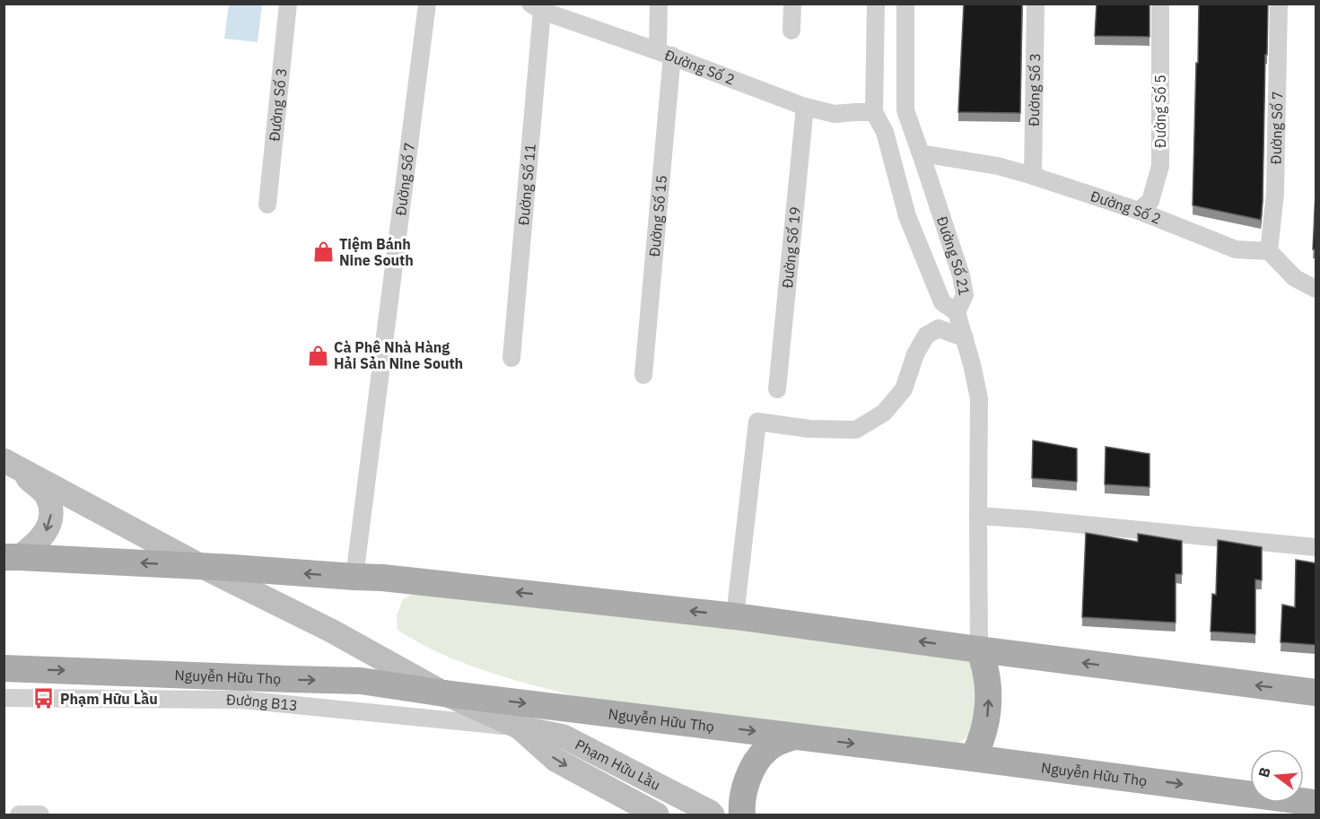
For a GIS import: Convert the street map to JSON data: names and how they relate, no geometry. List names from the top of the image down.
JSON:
{
  "streets": {
    "main road": ["Nguyễn Hữu Thọ", "Phạm Hữu Lầu"],
    "street": [
      "Đường Số 2",
      "Đường Số 3",
      "Đường Số 5",
      "Đường Số 7",
      "Đường Số 11",
      "Đường Số 15",
      "Đường Số 19",
      "Đường Số 21",
      "Đường B13"
    ]
  },
  "crossings": [
    ["Đường Số 2", "Đường Số 3"],
    ["Đường Số 2", "Đường Số 5"],
    ["Đường Số 2", "Đường Số 7"],
    ["Đường Số 2", "Đường Số 11"],
    ["Đường Số 2", "Đường Số 15"],
    ["Đường Số 2", "Đường Số 19"],
    ["Đường Số 2", "Đường Số 21"],
    ["Nguyễn Hữu Thọ", "Phạm Hữu Lầu"],
    ["Đường B13", "Phạm Hữu Lầu"]
  ],
  "places": {
    "shop": ["Tiệm Bánh Nine South", "Cà Phê Nhà Hàng Hải Sản Nine South"],
    "bus stop": ["Phạm Hữu Lầu"]
  },
  "north": "left"
}
